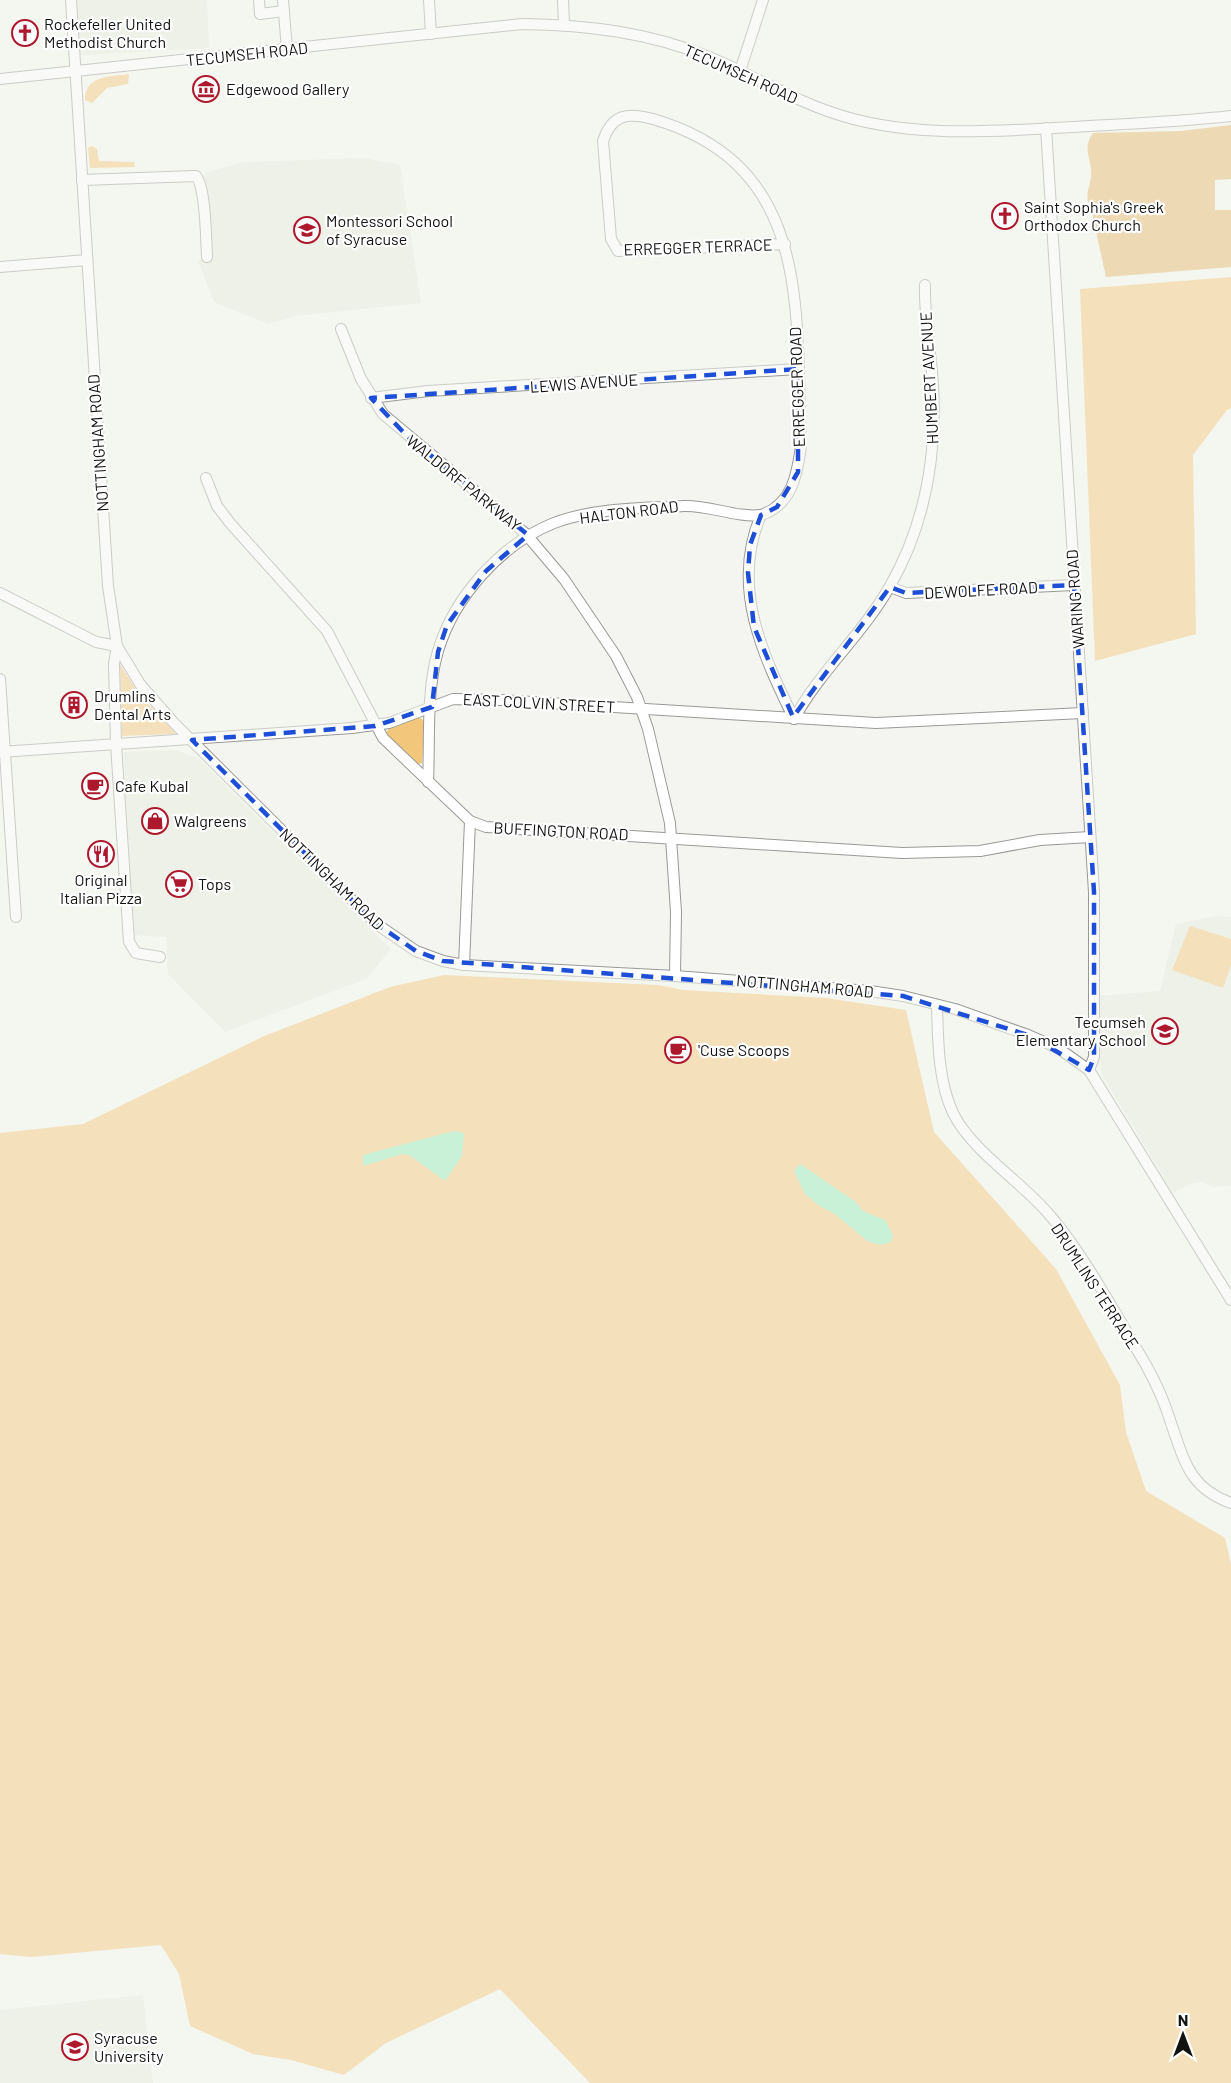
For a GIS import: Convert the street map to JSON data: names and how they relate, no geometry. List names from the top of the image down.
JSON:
{
  "streets": {
    "street": [
      "TECUMSEH ROAD",
      "ERREGGER TERRACE",
      "HUMBERT AVENUE",
      "LEWIS AVENUE",
      "ERREGGER ROAD",
      "NOTTINGHAM ROAD",
      "WALDORF PARKWAY",
      "HALTON ROAD",
      "DEWOLFE ROAD",
      "WARING ROAD",
      "EAST COLVIN STREET",
      "BUFFINGTON ROAD",
      "DRUMLINS TERRACE"
    ]
  },
  "crossings": [
    ["TECUMSEH ROAD", "NOTTINGHAM ROAD"],
    ["TECUMSEH ROAD", "WARING ROAD"],
    ["ERREGGER TERRACE", "ERREGGER ROAD"],
    ["HUMBERT AVENUE", "DEWOLFE ROAD"],
    ["HUMBERT AVENUE", "EAST COLVIN STREET"],
    ["LEWIS AVENUE", "ERREGGER ROAD"],
    ["LEWIS AVENUE", "WALDORF PARKWAY"],
    ["ERREGGER ROAD", "HALTON ROAD"],
    ["NOTTINGHAM ROAD", "WALDORF PARKWAY"],
    ["NOTTINGHAM ROAD", "WARING ROAD"],
    ["NOTTINGHAM ROAD", "EAST COLVIN STREET"],
    ["NOTTINGHAM ROAD", "DRUMLINS TERRACE"],
    ["WALDORF PARKWAY", "HALTON ROAD"],
    ["WALDORF PARKWAY", "EAST COLVIN STREET"],
    ["WALDORF PARKWAY", "BUFFINGTON ROAD"],
    ["HALTON ROAD", "EAST COLVIN STREET"],
    ["HALTON ROAD", "BUFFINGTON ROAD"],
    ["DEWOLFE ROAD", "WARING ROAD"],
    ["WARING ROAD", "EAST COLVIN STREET"],
    ["WARING ROAD", "BUFFINGTON ROAD"],
    ["EAST COLVIN STREET", "BUFFINGTON ROAD"]
  ],
  "places": {
    "church": ["Rockefeller United Methodist Church", "Saint Sophia's Greek Orthodox Church"],
    "museum": ["Edgewood Gallery"],
    "school or university": ["Montessori School of Syracuse", "Tecumseh Elementary School", "Syracuse University"],
    "building": ["Drumlins Dental Arts"],
    "cafe": ["Cafe Kubal", "'Cuse Scoops"],
    "shop": ["Walgreens"],
    "restaurant": ["Original Italian Pizza"],
    "supermarket": ["Tops"]
  },
  "north": "top"
}
